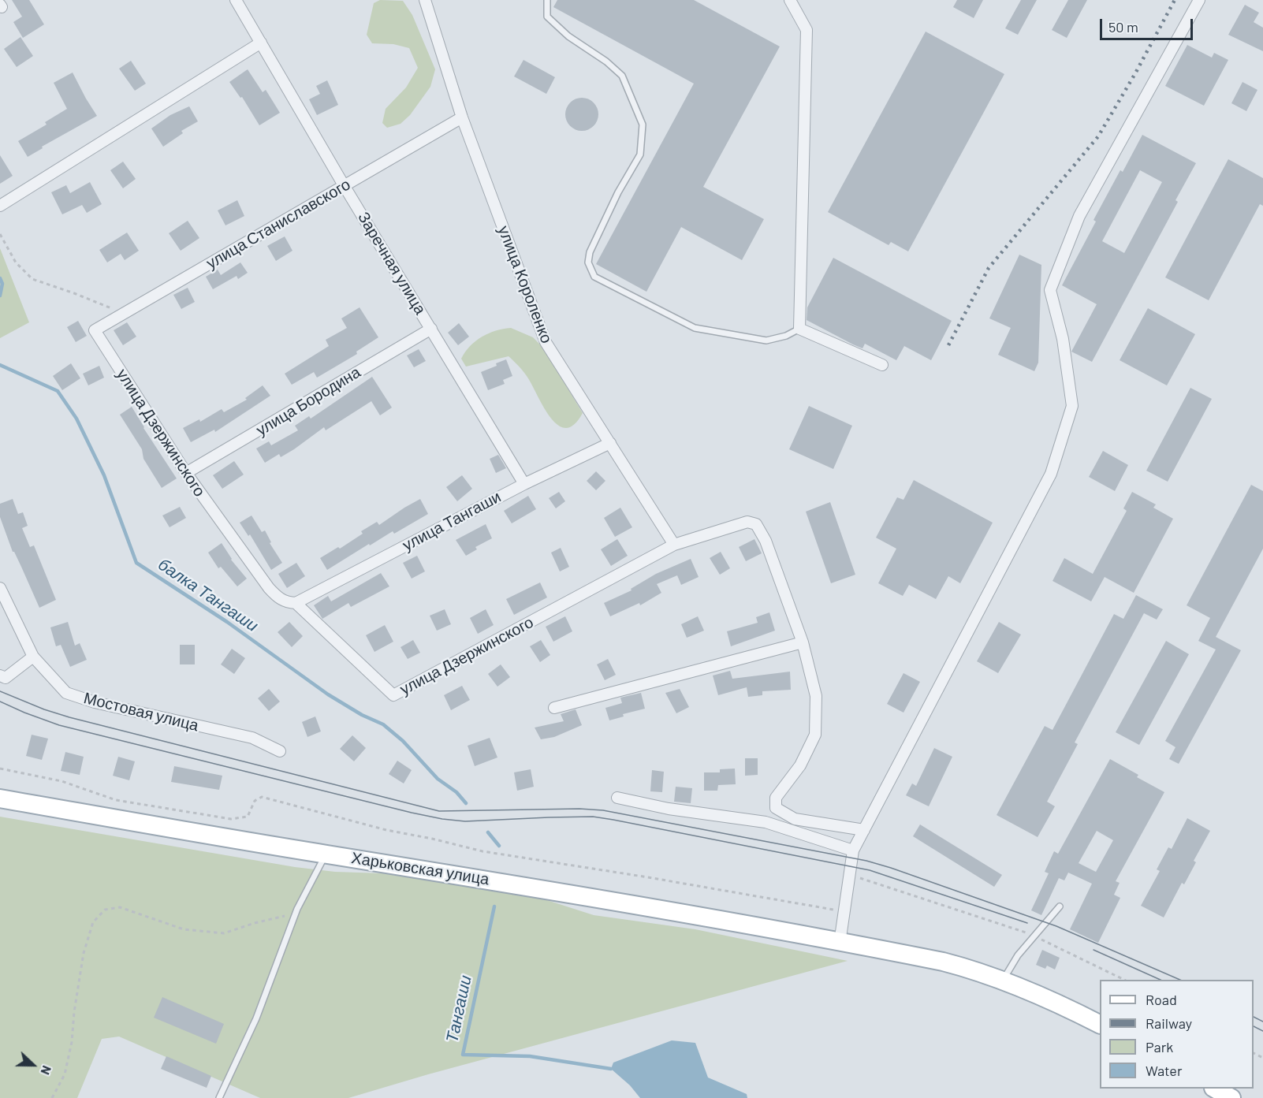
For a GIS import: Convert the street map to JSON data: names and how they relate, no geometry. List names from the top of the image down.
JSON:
{
  "streets": {
    "main road": ["Харьковская улица"],
    "street": [
      "улица Станиславского",
      "Заречная улица",
      "улица Короленко",
      "улица Бородина",
      "улица Дзержинского",
      "улица Тангаши",
      "Мостовая улица"
    ]
  },
  "crossings": [
    ["улица Станиславского", "Заречная улица"],
    ["улица Станиславского", "улица Короленко"],
    ["улица Станиславского", "улица Дзержинского"],
    ["Заречная улица", "улица Бородина"],
    ["Заречная улица", "улица Тангаши"],
    ["улица Короленко", "улица Дзержинского"],
    ["улица Короленко", "улица Тангаши"],
    ["улица Бородина", "улица Дзержинского"],
    ["улица Дзержинского", "улица Тангаши"]
  ],
  "water": ["балка Тангаши", "Тангаши"],
  "legend": [
    "Road",
    "Railway",
    "Park",
    "Water"
  ],
  "scale_bar": "50 m",
  "north": "right"
}
